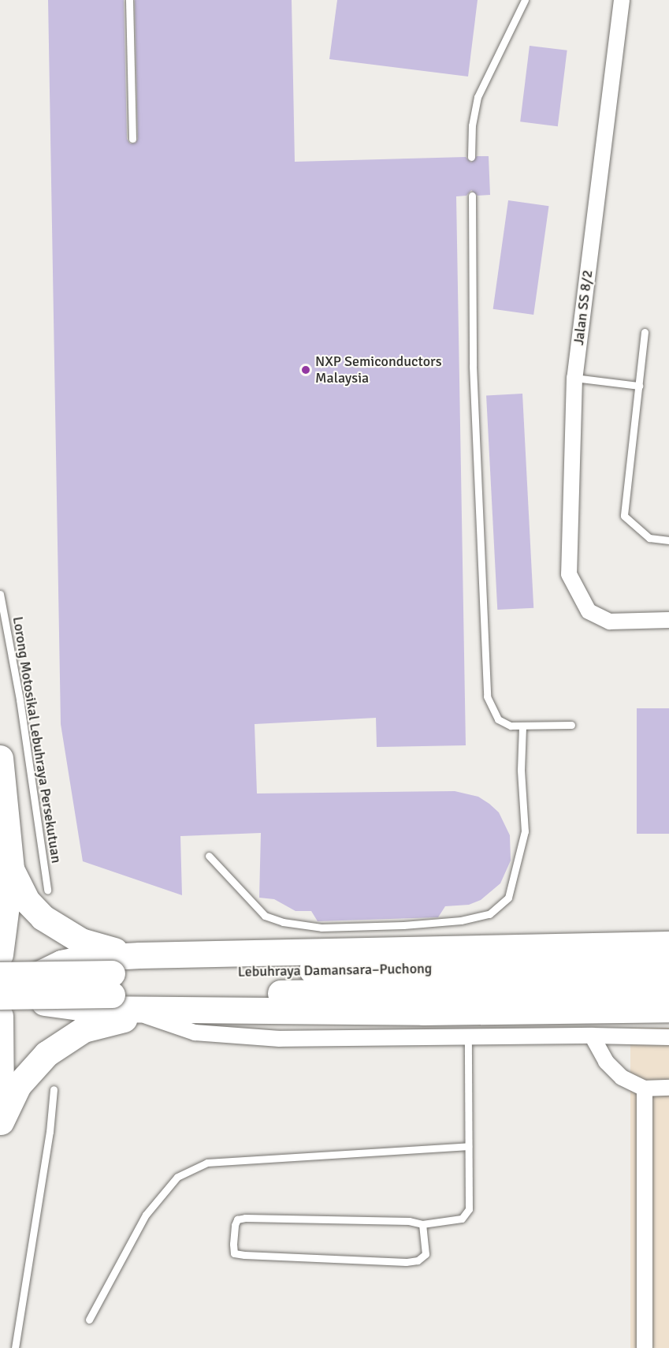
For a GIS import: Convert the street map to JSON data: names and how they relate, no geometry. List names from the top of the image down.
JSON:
{
  "streets": {
    "highway": ["Lebuhraya Damansara–Puchong"],
    "street": ["Jalan SS 8/2"],
    "lane": ["Lorong Motosikal Lebuhraya Persekutuan"]
  },
  "places": ["NXP Semiconductors Malaysia"]
}
